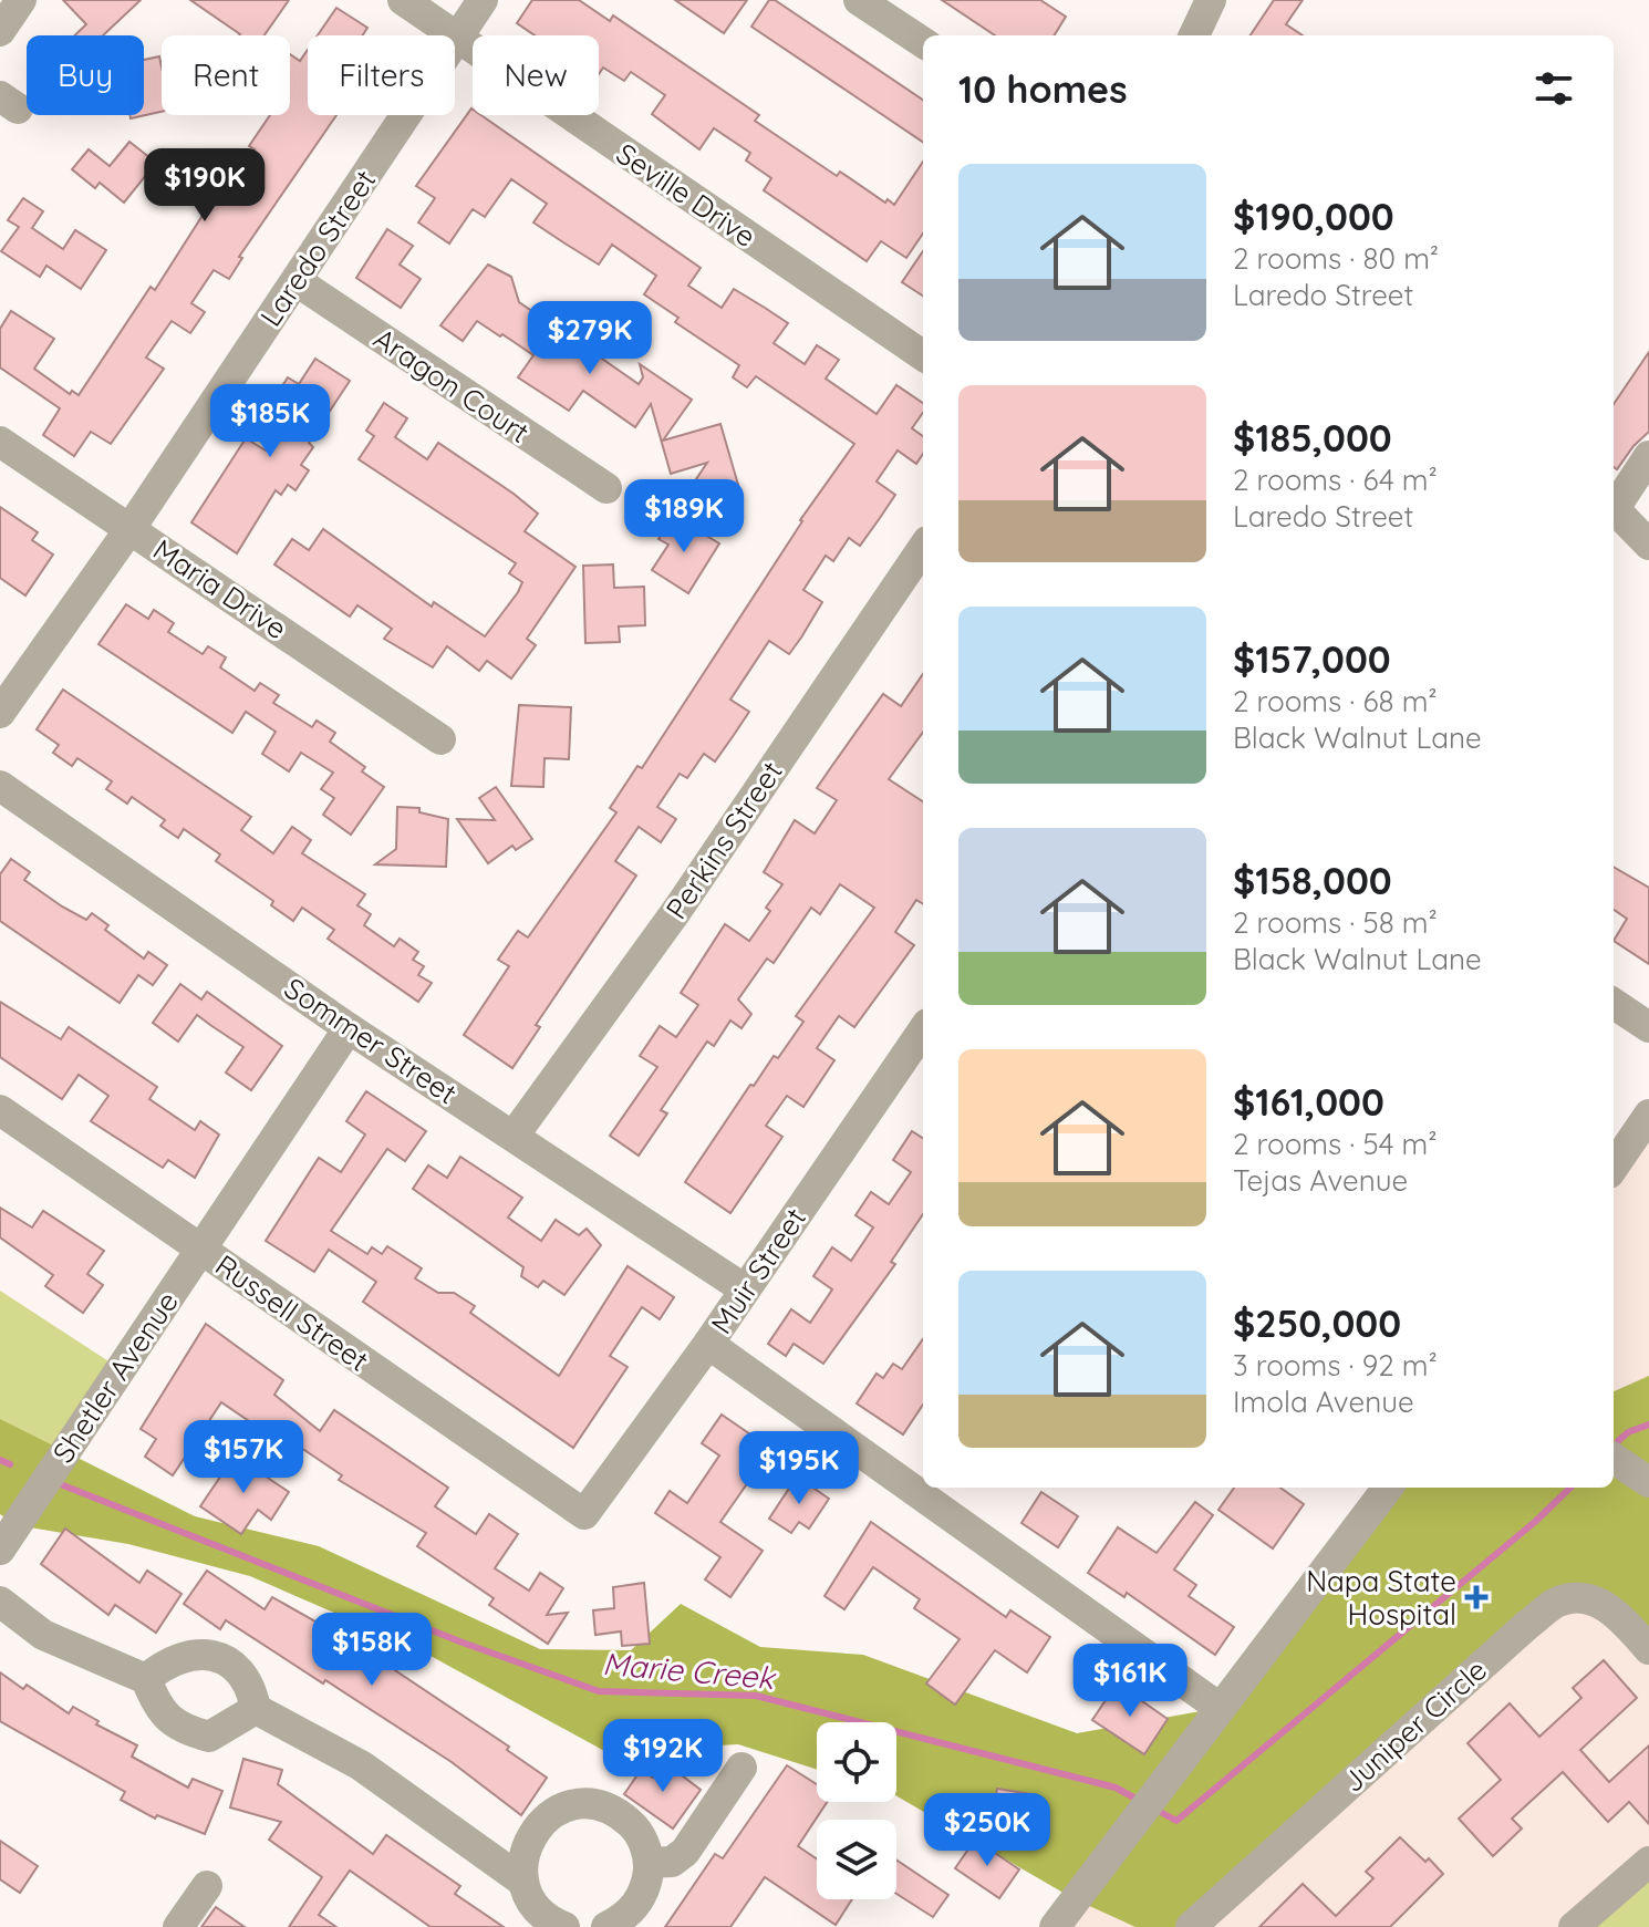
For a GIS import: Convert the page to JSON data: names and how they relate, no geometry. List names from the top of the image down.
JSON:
{
  "streets": {
    "street": [
      "Seville Drive",
      "Laredo Street",
      "Aragon Court",
      "Maria Drive",
      "Perkins Street",
      "Sommer Street",
      "Muir Street",
      "Russell Street",
      "Shetler Avenue",
      "Juniper Circle"
    ]
  },
  "crossings": [
    ["Seville Drive", "Laredo Street"],
    ["Laredo Street", "Aragon Court"],
    ["Laredo Street", "Maria Drive"],
    ["Perkins Street", "Sommer Street"],
    ["Sommer Street", "Muir Street"],
    ["Sommer Street", "Shetler Avenue"],
    ["Muir Street", "Russell Street"],
    ["Russell Street", "Shetler Avenue"]
  ],
  "water": ["Marie Creek"],
  "places": {
    "health": ["Napa State Hospital"]
  },
  "page": {
    "chip": [
      "Buy",
      "Rent",
      "Filters",
      "New"
    ],
    "heading": "10 homes",
    "list": [
      {
        "name": "$190,000",
        "note": "2 rooms · 80 m² · Laredo Street"
      },
      {
        "name": "$185,000",
        "note": "2 rooms · 64 m² · Laredo Street"
      },
      {
        "name": "$157,000",
        "note": "2 rooms · 68 m² · Black Walnut Lane"
      },
      {
        "name": "$158,000",
        "note": "2 rooms · 58 m² · Black Walnut Lane"
      },
      {
        "name": "$161,000",
        "note": "2 rooms · 54 m² · Tejas Avenue"
      },
      {
        "name": "$250,000",
        "note": "3 rooms · 92 m² · Imola Avenue"
      }
    ],
    "price": [
      "$190K",
      "$279K",
      "$185K",
      "$189K",
      "$157K",
      "$195K",
      "$158K",
      "$161K",
      "$192K",
      "$250K"
    ]
  }
}
